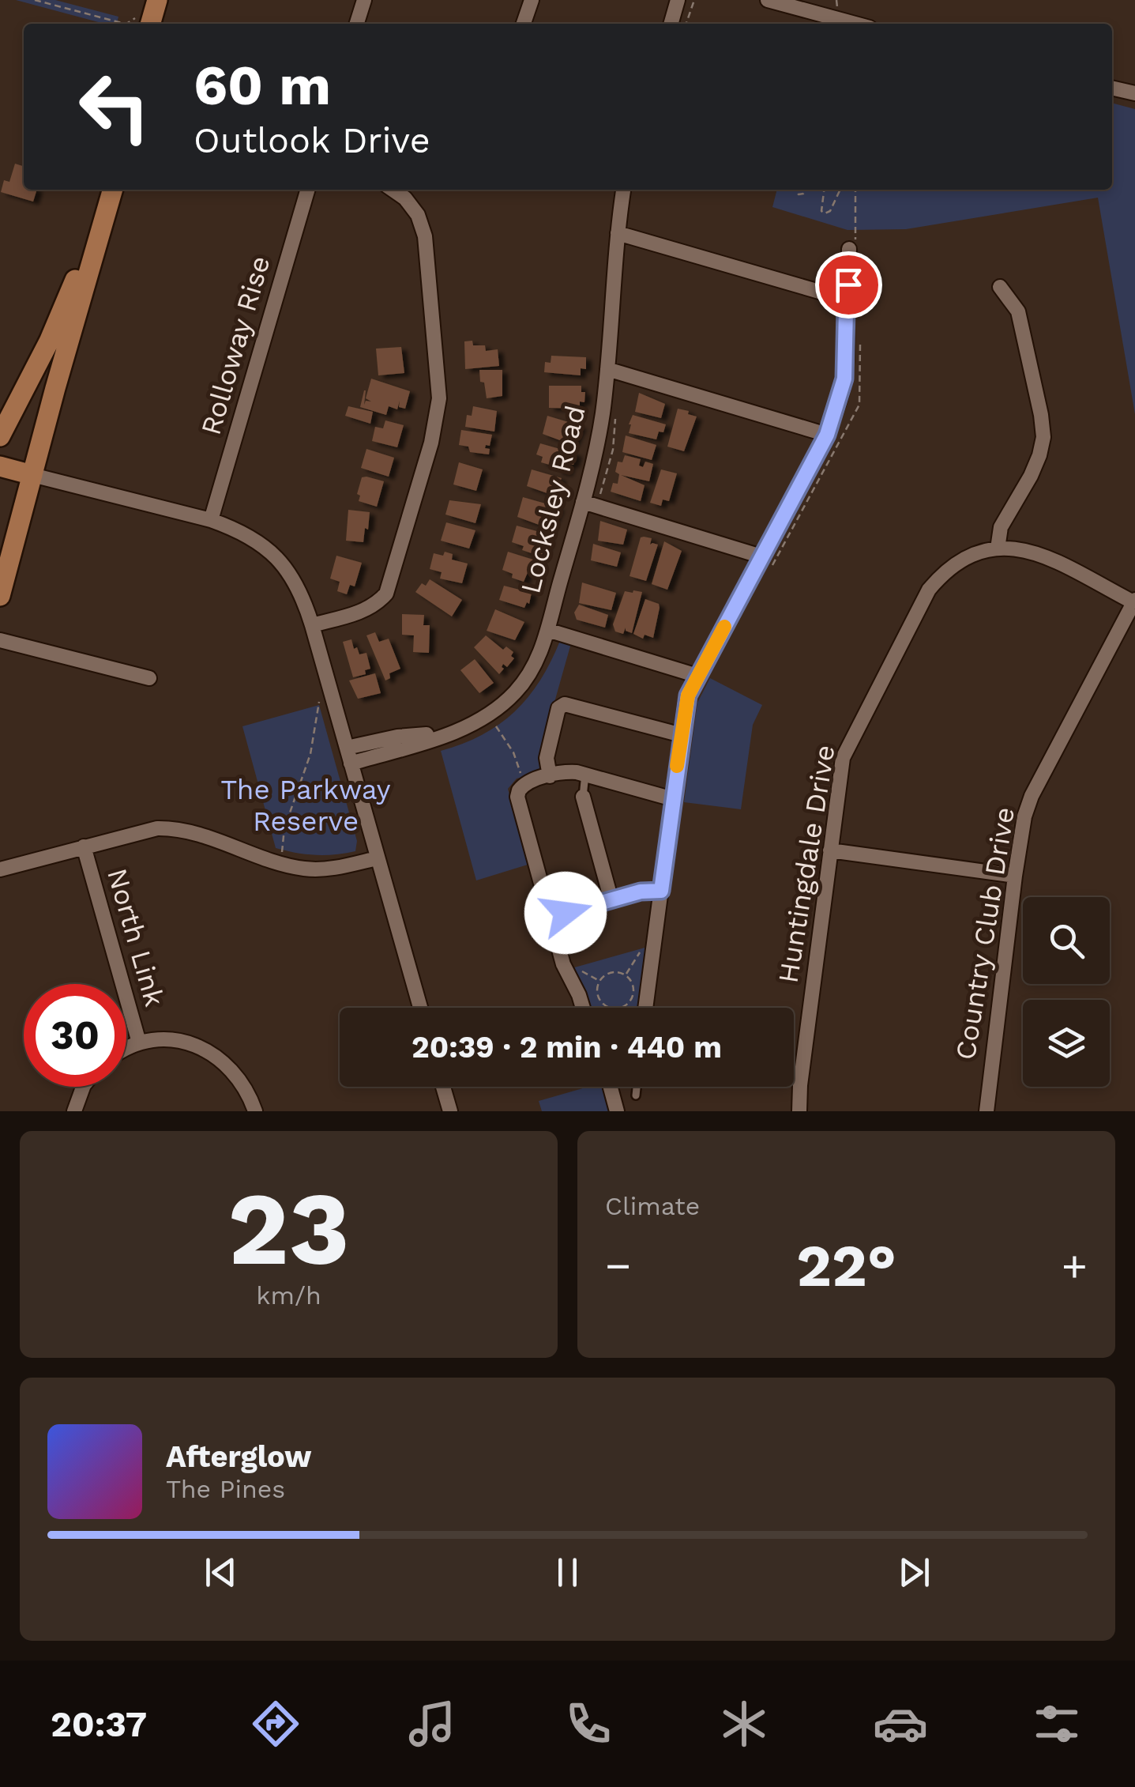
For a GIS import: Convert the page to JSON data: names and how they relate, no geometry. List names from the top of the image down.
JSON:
{
  "streets": {
    "street": [
      "Rolloway Rise",
      "Locksley Road",
      "Huntingdale Drive",
      "Country Club Drive",
      "North Link"
    ]
  },
  "crossings": [
    ["Huntingdale Drive", "Country Club Drive"]
  ],
  "parks": ["The Parkway Reserve"],
  "page": {
    "turn": ["60 m", "Outlook Drive"],
    "limit": "30",
    "trip": "20:39 · 2 min · 440 m",
    "tile": [
      ["23", "km/h"],
      "Climate"
    ],
    "heat": ["−", "22°", "+"],
    "song": ["Afterglow", "The Pines"],
    "tabs": "20:37"
  }
}
